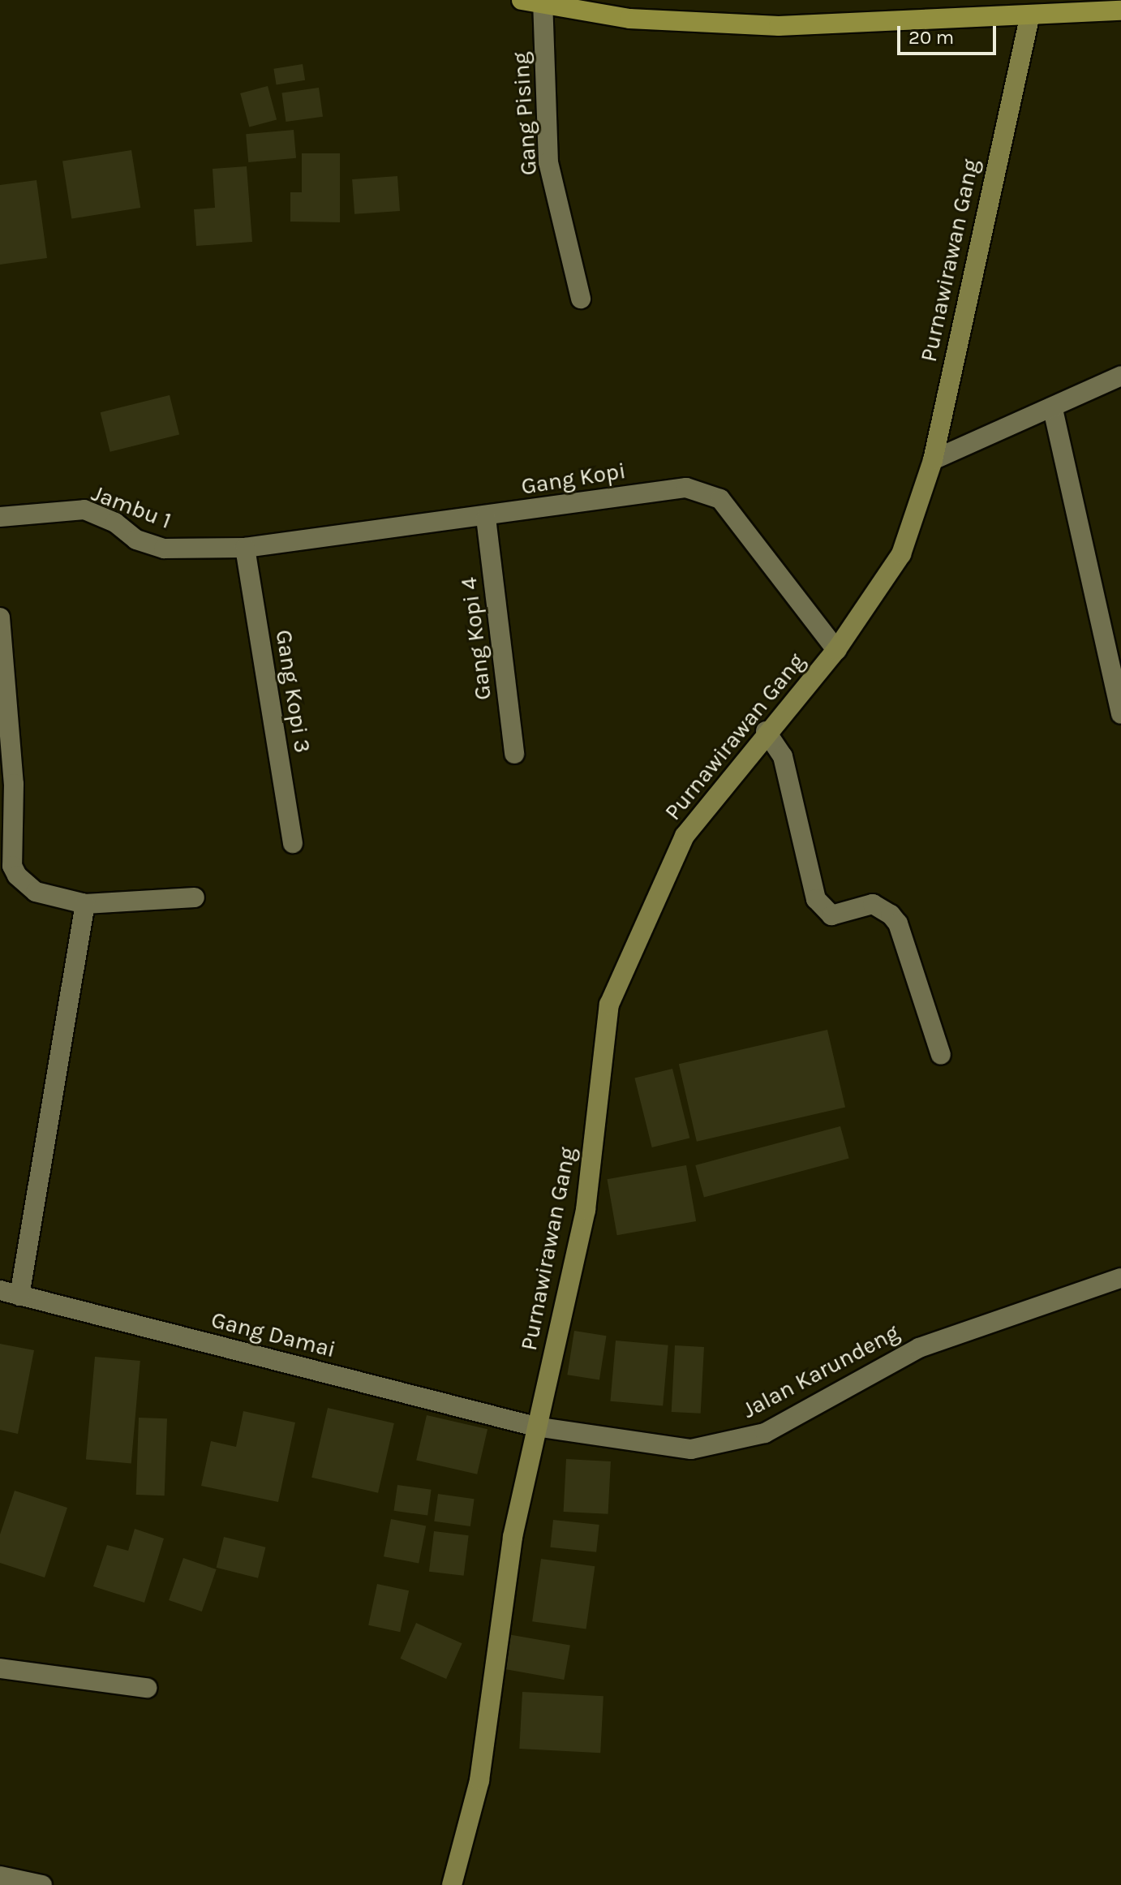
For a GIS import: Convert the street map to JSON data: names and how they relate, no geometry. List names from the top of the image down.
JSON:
{
  "streets": {
    "street": [
      "Gang Pising",
      "Purnawirawan Gang",
      "Gang Kopi",
      "Jambu 1",
      "Gang Kopi 4",
      "Gang Kopi 3",
      "Gang Damai",
      "Jalan Karundeng"
    ]
  },
  "crossings": [
    ["Purnawirawan Gang", "Gang Kopi"],
    ["Purnawirawan Gang", "Gang Damai"],
    ["Purnawirawan Gang", "Jalan Karundeng"],
    ["Gang Kopi", "Jambu 1"],
    ["Gang Kopi", "Gang Kopi 4"],
    ["Gang Kopi", "Gang Kopi 3"],
    ["Jambu 1", "Gang Kopi 3"],
    ["Gang Damai", "Jalan Karundeng"]
  ],
  "scale_bar": "20 m"
}
